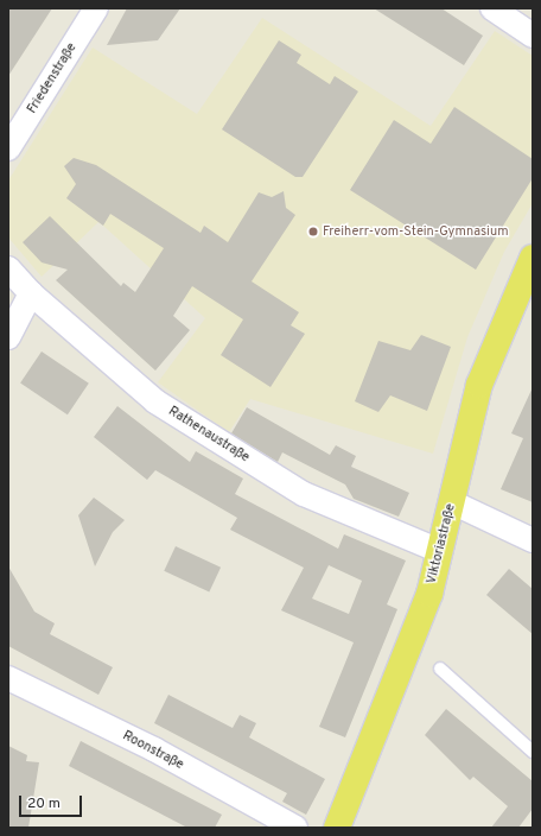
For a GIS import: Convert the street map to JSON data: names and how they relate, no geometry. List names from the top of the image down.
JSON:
{
  "streets": {
    "main road": ["Viktoriastraße"],
    "street": ["Friedenstraße", "Rathenaustraße", "Roonstraße"]
  },
  "crossings": [
    ["Rathenaustraße", "Viktoriastraße"]
  ],
  "places": ["Freiherr-vom-Stein-Gymnasium"],
  "scale_bar": "20 m"
}
